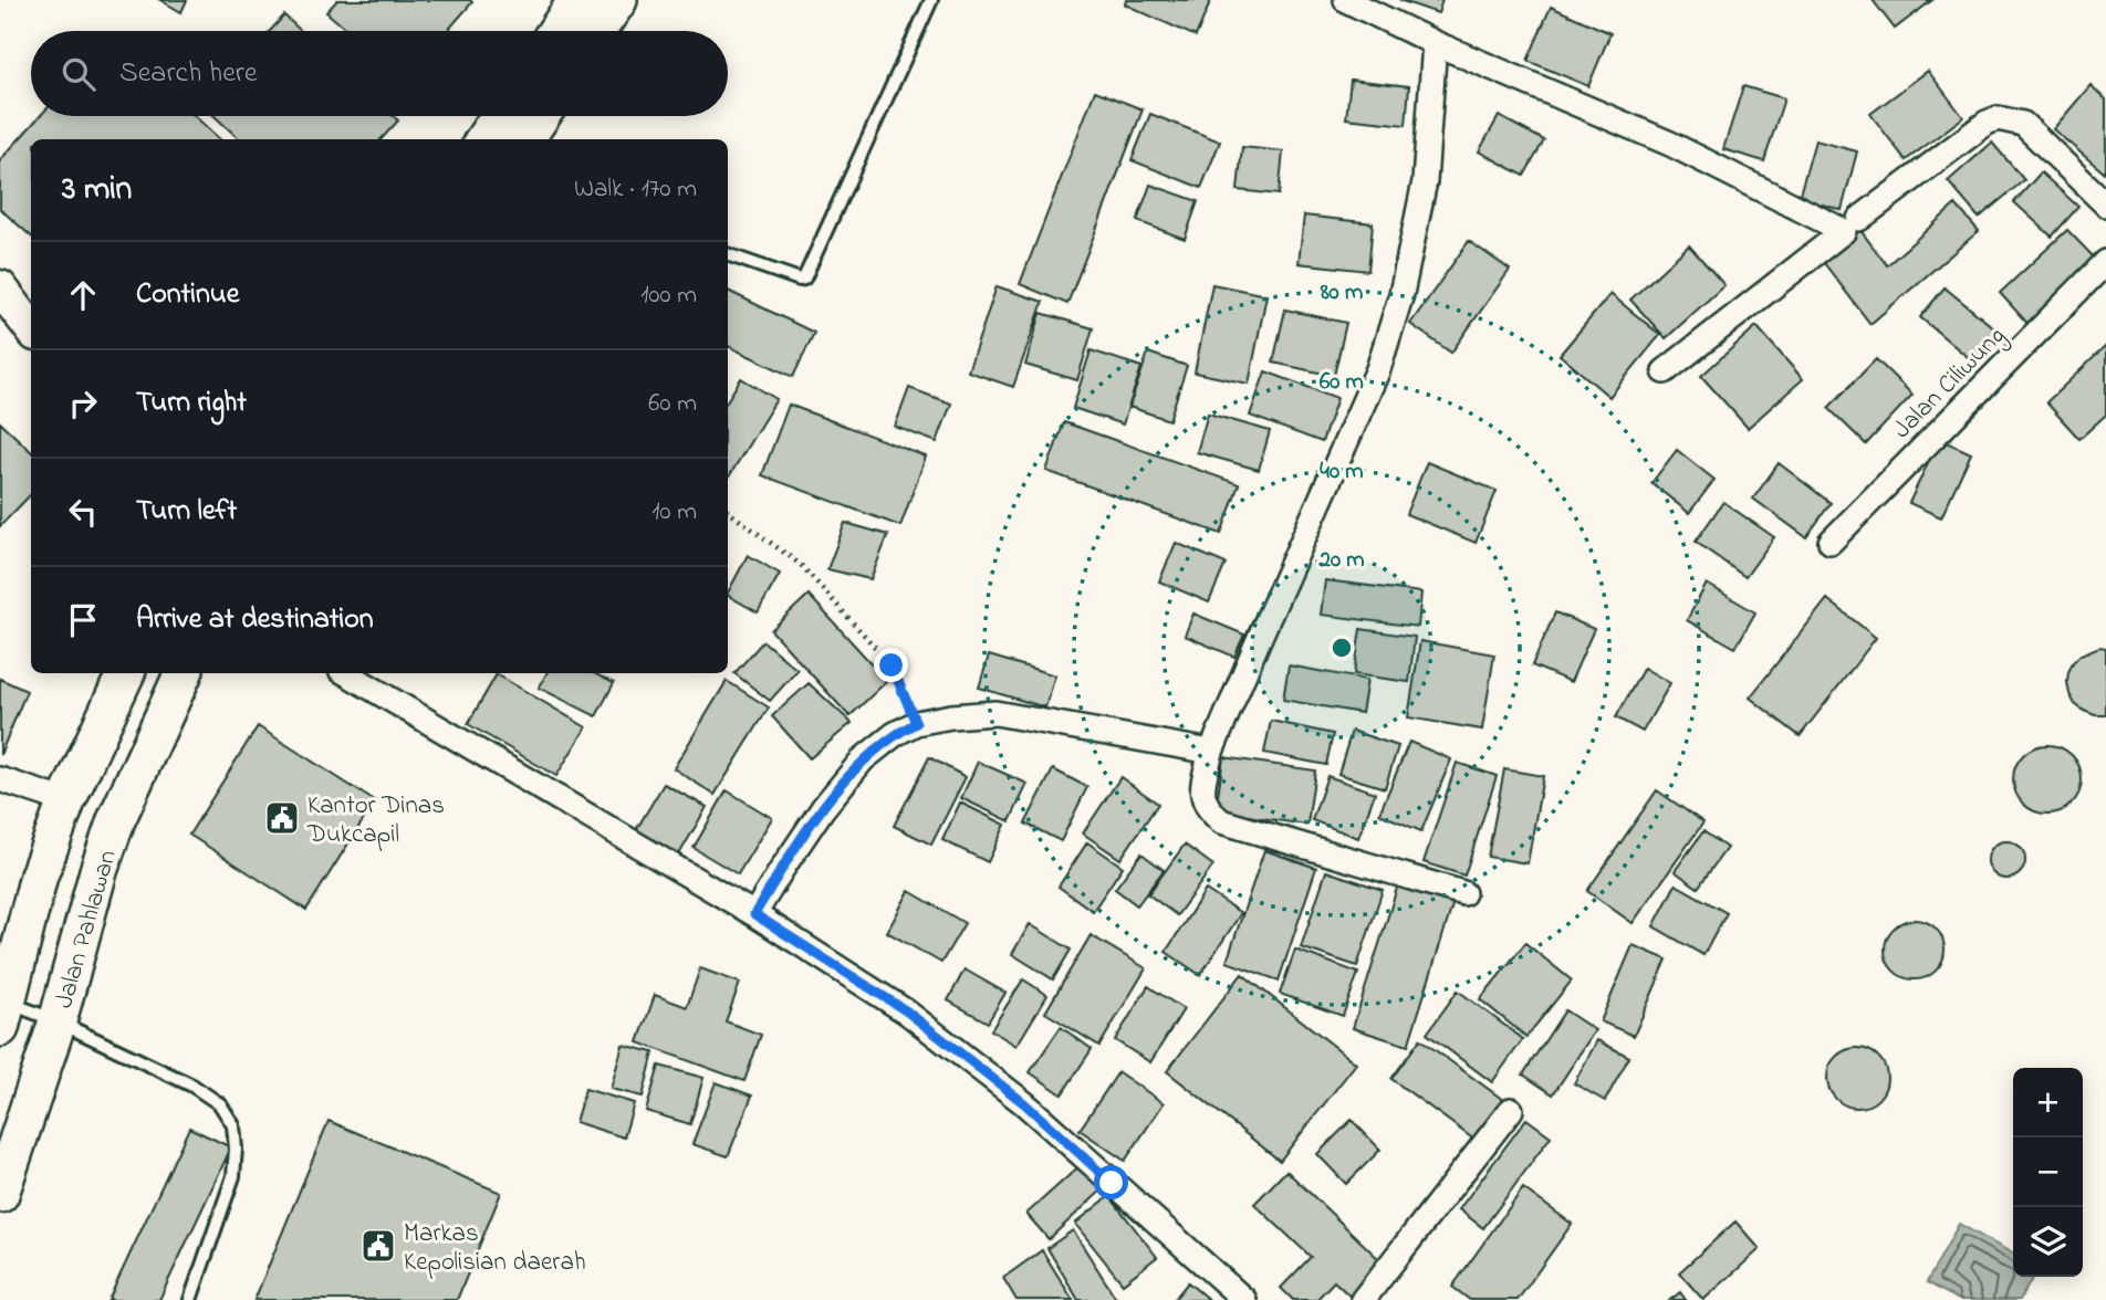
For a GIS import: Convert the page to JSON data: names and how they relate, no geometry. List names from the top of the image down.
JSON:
{
  "streets": {
    "main road": ["Jalan Pahlawan"],
    "street": ["Jalan Ciliwung"]
  },
  "places": {
    "public building": ["Kantor Dinas Dukcapil", "Markas Kepolisian daerah"]
  },
  "page": {
    "search": "Search here",
    "heading": ["3 min", "Walk · 170 m"],
    "list": [
      ["Continue", "100 m"],
      ["Turn right", "60 m"],
      ["Turn left", "10 m"],
      "Arrive at destination"
    ],
    "map_buttons": ["+", "−"]
  },
  "rings": [
    "80 m",
    "60 m",
    "40 m",
    "20 m"
  ]
}
